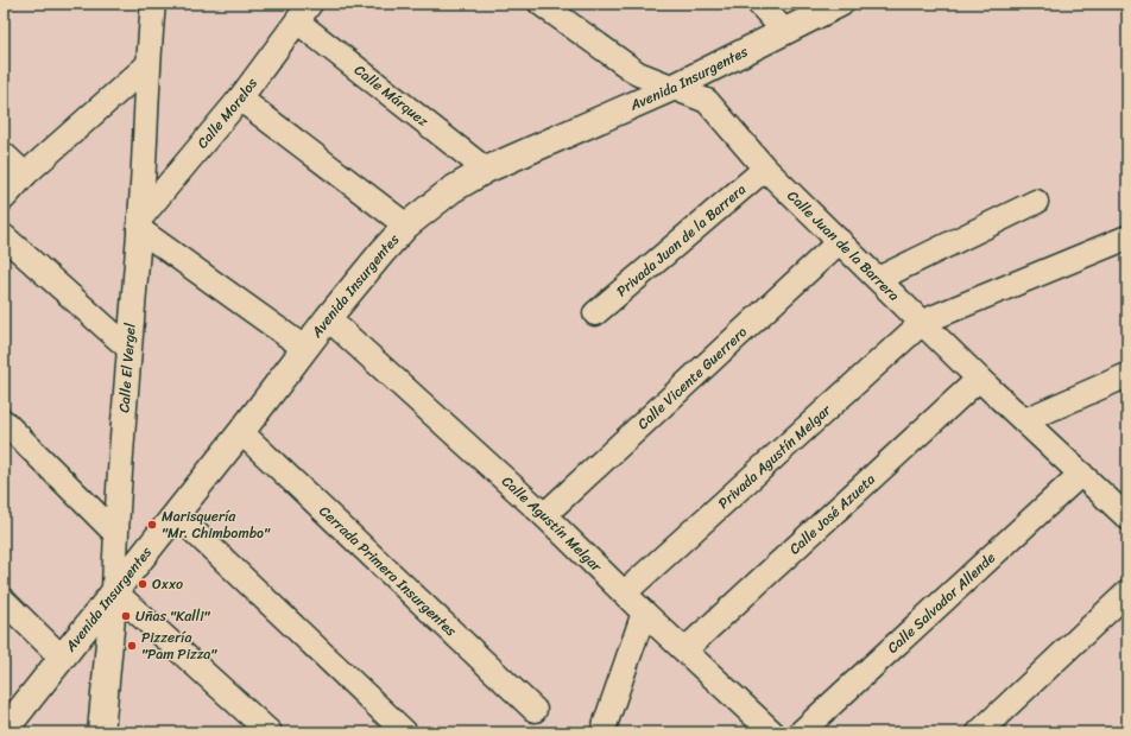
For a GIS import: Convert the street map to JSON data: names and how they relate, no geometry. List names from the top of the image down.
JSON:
{
  "streets": {
    "street": [
      "Avenida Insurgentes",
      "Calle Márquez",
      "Calle Morelos",
      "Privada Juan de la Barrera",
      "Calle Juan de la Barrera",
      "Calle El Vergel",
      "Calle Vicente Guerrero",
      "Privada Agustín Melgar",
      "Calle José Azueta",
      "Calle Agustín Melgar",
      "Cerrada Primera Insurgentes",
      "Calle Salvador Allende"
    ]
  },
  "crossings": [
    ["Avenida Insurgentes", "Calle Márquez"],
    ["Avenida Insurgentes", "Calle Juan de la Barrera"],
    ["Avenida Insurgentes", "Calle El Vergel"],
    ["Avenida Insurgentes", "Calle Agustín Melgar"],
    ["Avenida Insurgentes", "Cerrada Primera Insurgentes"],
    ["Calle Márquez", "Calle Morelos"],
    ["Calle Morelos", "Calle El Vergel"],
    ["Privada Juan de la Barrera", "Calle Juan de la Barrera"],
    ["Calle Juan de la Barrera", "Calle Vicente Guerrero"],
    ["Calle Juan de la Barrera", "Privada Agustín Melgar"],
    ["Calle Juan de la Barrera", "Calle José Azueta"],
    ["Calle Juan de la Barrera", "Calle Salvador Allende"],
    ["Calle Vicente Guerrero", "Calle Agustín Melgar"],
    ["Privada Agustín Melgar", "Calle Agustín Melgar"],
    ["Calle José Azueta", "Calle Agustín Melgar"]
  ],
  "places": [
    "Marisquería \"Mr. Chimbombo\"",
    "Oxxo",
    "Uñas \"Kalli\"",
    "Pizzería \"Pam Pizza\""
  ]
}
